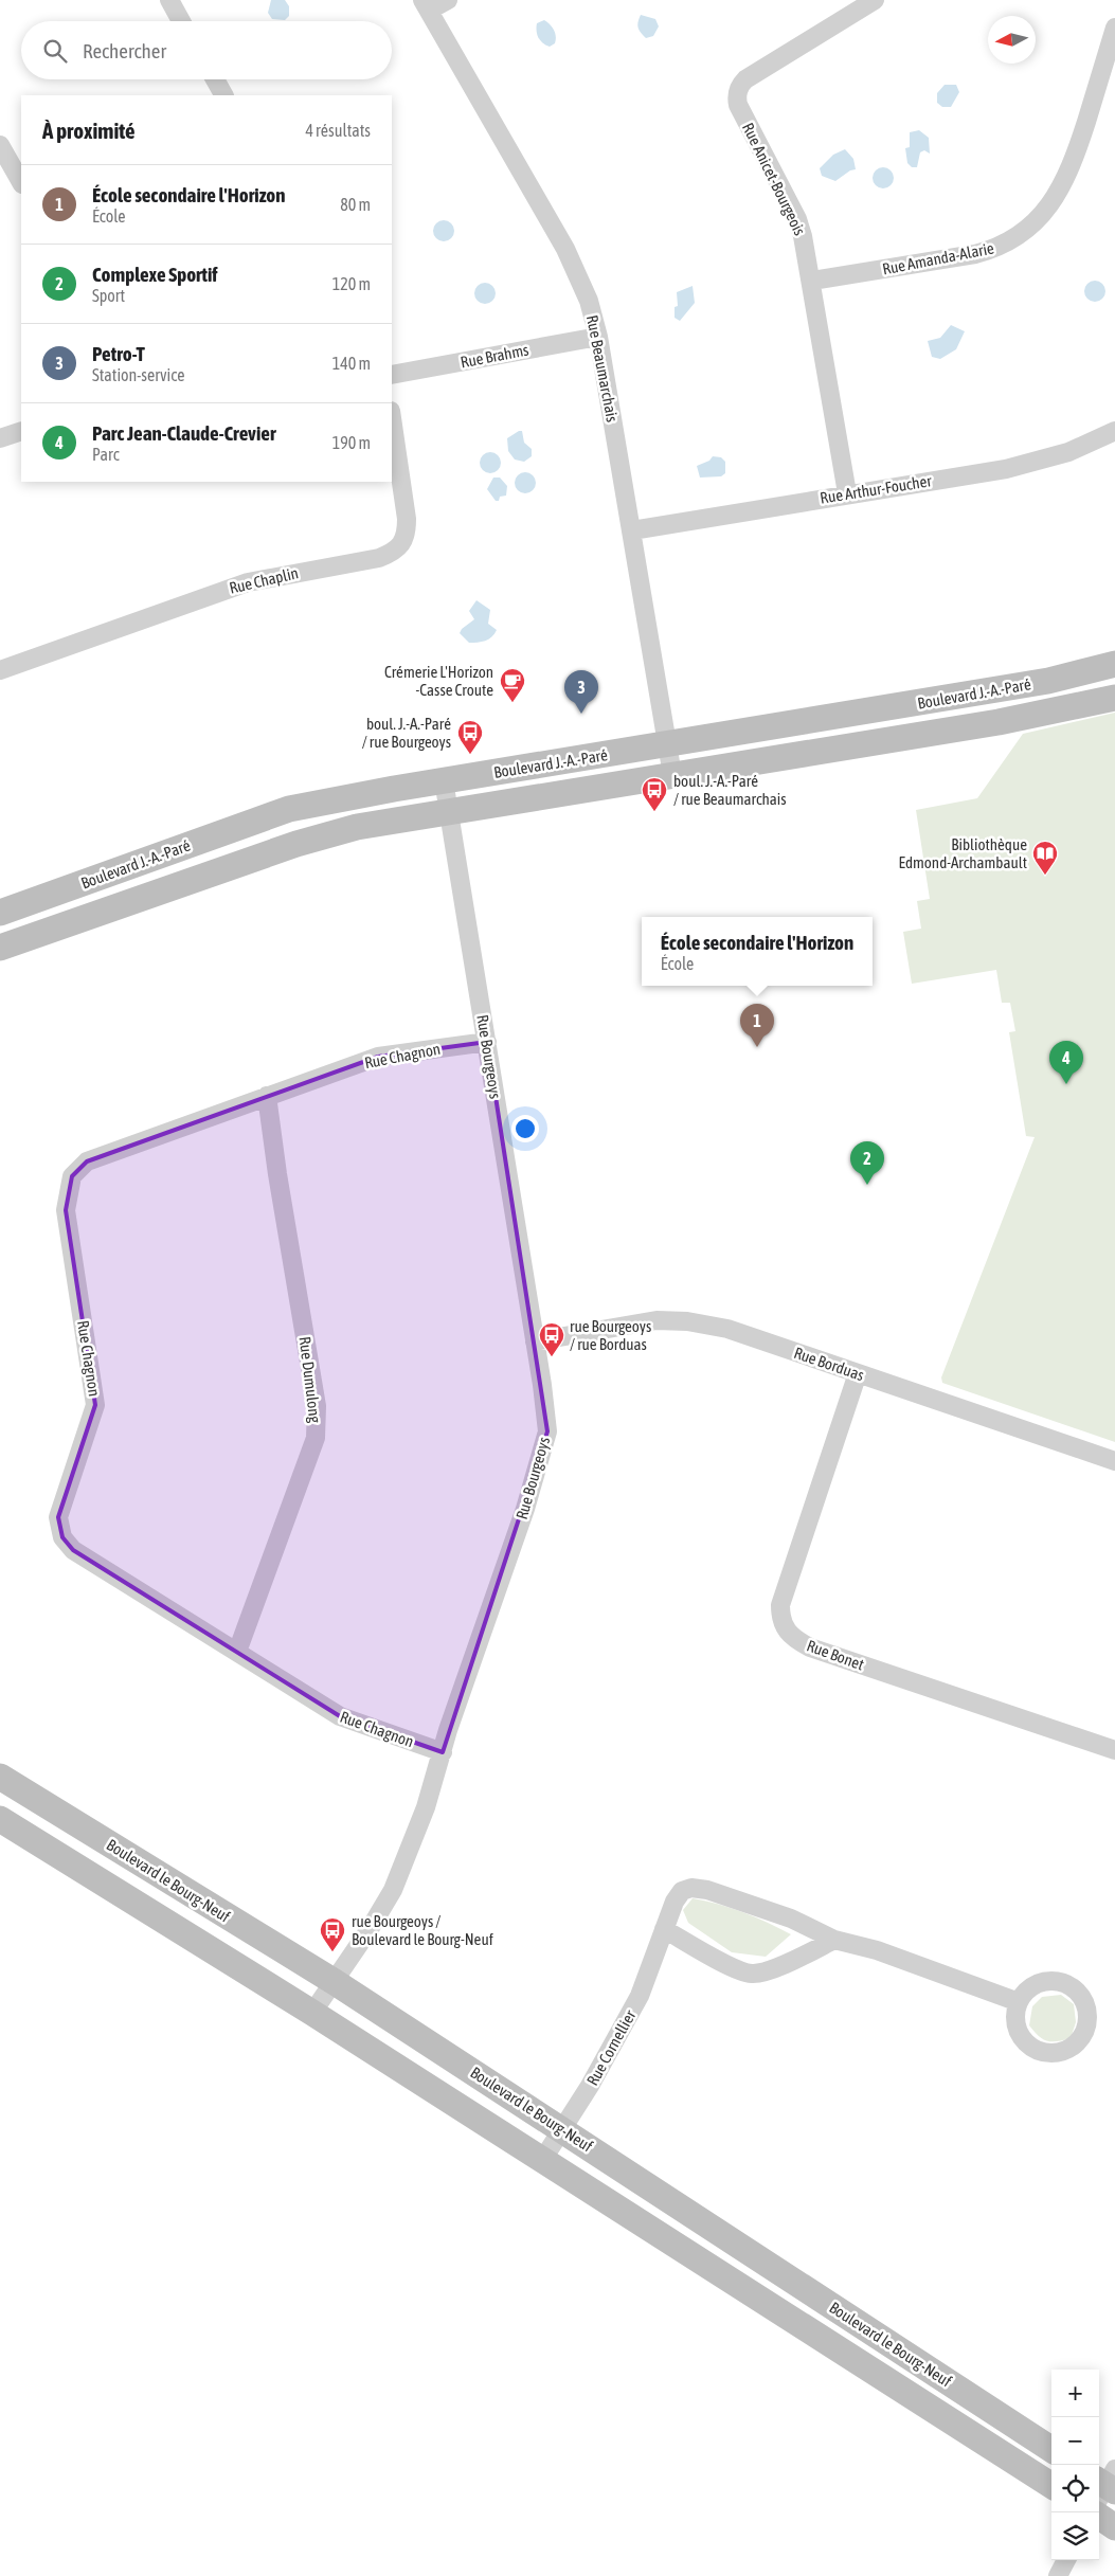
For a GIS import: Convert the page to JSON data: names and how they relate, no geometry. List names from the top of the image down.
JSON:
{
  "streets": {
    "street": [
      "Rue Anicet-Bourgeois",
      "Rue Amanda-Alarie",
      "Rue Brahms",
      "Rue Beaumarchais",
      "Rue Arthur-Foucher",
      "Rue Chaplin",
      "Boulevard J.-A.-Paré",
      "Rue Chagnon",
      "Rue Bourgeoys",
      "Rue Borduas",
      "Rue Dumulong",
      "Rue Bonet",
      "Boulevard le Bourg-Neuf",
      "Rue Cornellier"
    ]
  },
  "crossings": [
    ["Rue Anicet-Bourgeois", "Rue Amanda-Alarie"],
    ["Rue Anicet-Bourgeois", "Rue Arthur-Foucher"],
    ["Rue Brahms", "Rue Beaumarchais"],
    ["Rue Beaumarchais", "Rue Arthur-Foucher"],
    ["Rue Beaumarchais", "Boulevard J.-A.-Paré"],
    ["Boulevard J.-A.-Paré", "Rue Bourgeoys"],
    ["Rue Chagnon", "Rue Bourgeoys"],
    ["Rue Chagnon", "Rue Dumulong"],
    ["Rue Bourgeoys", "Rue Borduas"],
    ["Rue Bourgeoys", "Boulevard le Bourg-Neuf"],
    ["Rue Borduas", "Rue Bonet"],
    ["Boulevard le Bourg-Neuf", "Rue Cornellier"]
  ],
  "places": {
    "cafe": ["Crémerie L'Horizon -Casse Croute"],
    "bus stop": [
      "boul. J.-A.-Paré / rue Bourgeoys",
      "boul. J.-A.-Paré / rue Beaumarchais",
      "rue Bourgeoys / rue Borduas",
      "rue Bourgeoys / Boulevard le Bourg-Neuf"
    ],
    "library": ["Bibliothèque Edmond-Archambault"]
  },
  "north": "left",
  "page": {
    "search": "Rechercher",
    "heading": ["À proximité", "4 résultats"],
    "list": [
      {
        "mark": "1",
        "name": "École secondaire l'Horizon",
        "note": "École",
        "value": "80 m"
      },
      {
        "mark": "2",
        "name": "Complexe Sportif",
        "note": "Sport",
        "value": "120 m"
      },
      {
        "mark": "3",
        "name": "Petro-T",
        "note": "Station-service",
        "value": "140 m"
      },
      {
        "mark": "4",
        "name": "Parc Jean-Claude-Crevier",
        "note": "Parc",
        "value": "190 m"
      }
    ],
    "pins": [
      "3",
      "1",
      "4",
      "2"
    ],
    "popup": ["École secondaire l'Horizon", "École"],
    "map_buttons": ["+", "−"]
  }
}
